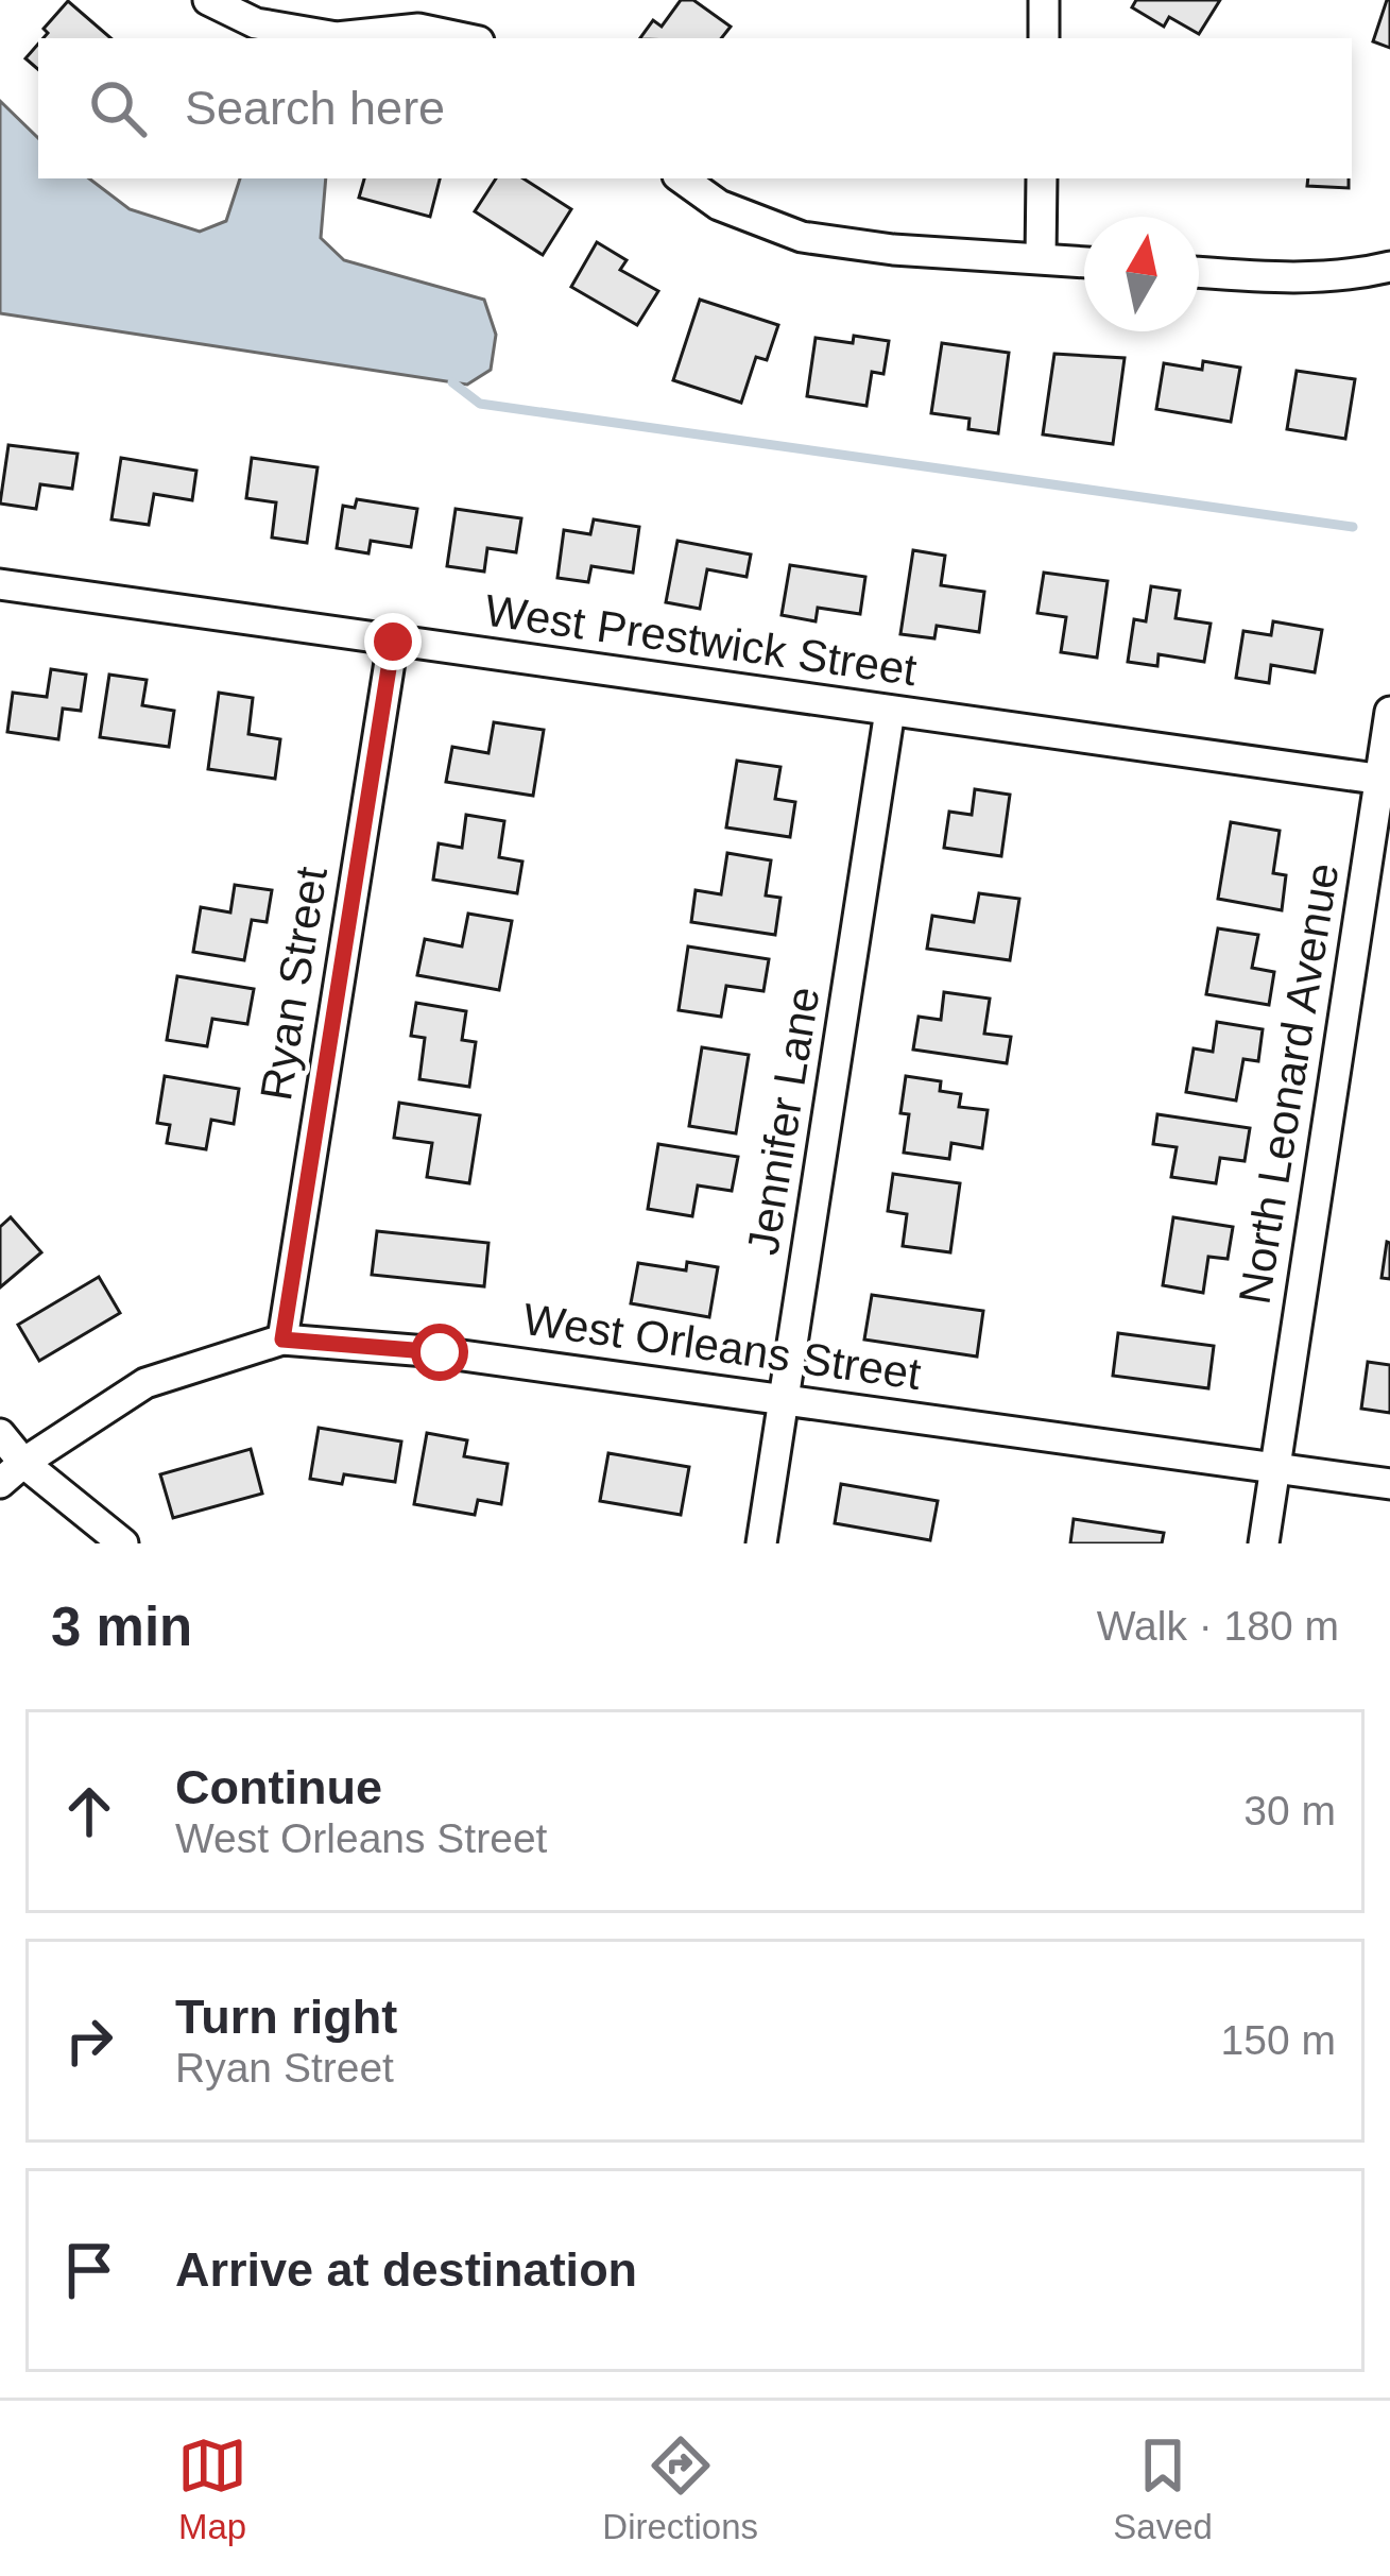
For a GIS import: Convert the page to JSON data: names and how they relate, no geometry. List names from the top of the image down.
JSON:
{
  "streets": {
    "street": [
      "West Prestwick Street",
      "Ryan Street",
      "North Leonard Avenue",
      "Jennifer Lane",
      "West Orleans Street"
    ]
  },
  "crossings": [
    ["West Prestwick Street", "Ryan Street"],
    ["West Prestwick Street", "North Leonard Avenue"],
    ["West Prestwick Street", "Jennifer Lane"],
    ["Ryan Street", "West Orleans Street"],
    ["North Leonard Avenue", "West Orleans Street"],
    ["Jennifer Lane", "West Orleans Street"]
  ],
  "north": "top",
  "page": {
    "search": "Search here",
    "heading": ["3 min", "Walk · 180 m"],
    "list": [
      ["Continue", "West Orleans Street", "30 m"],
      ["Turn right", "Ryan Street", "150 m"],
      "Arrive at destination"
    ],
    "nav": ["Map", "Directions", "Saved"]
  }
}
